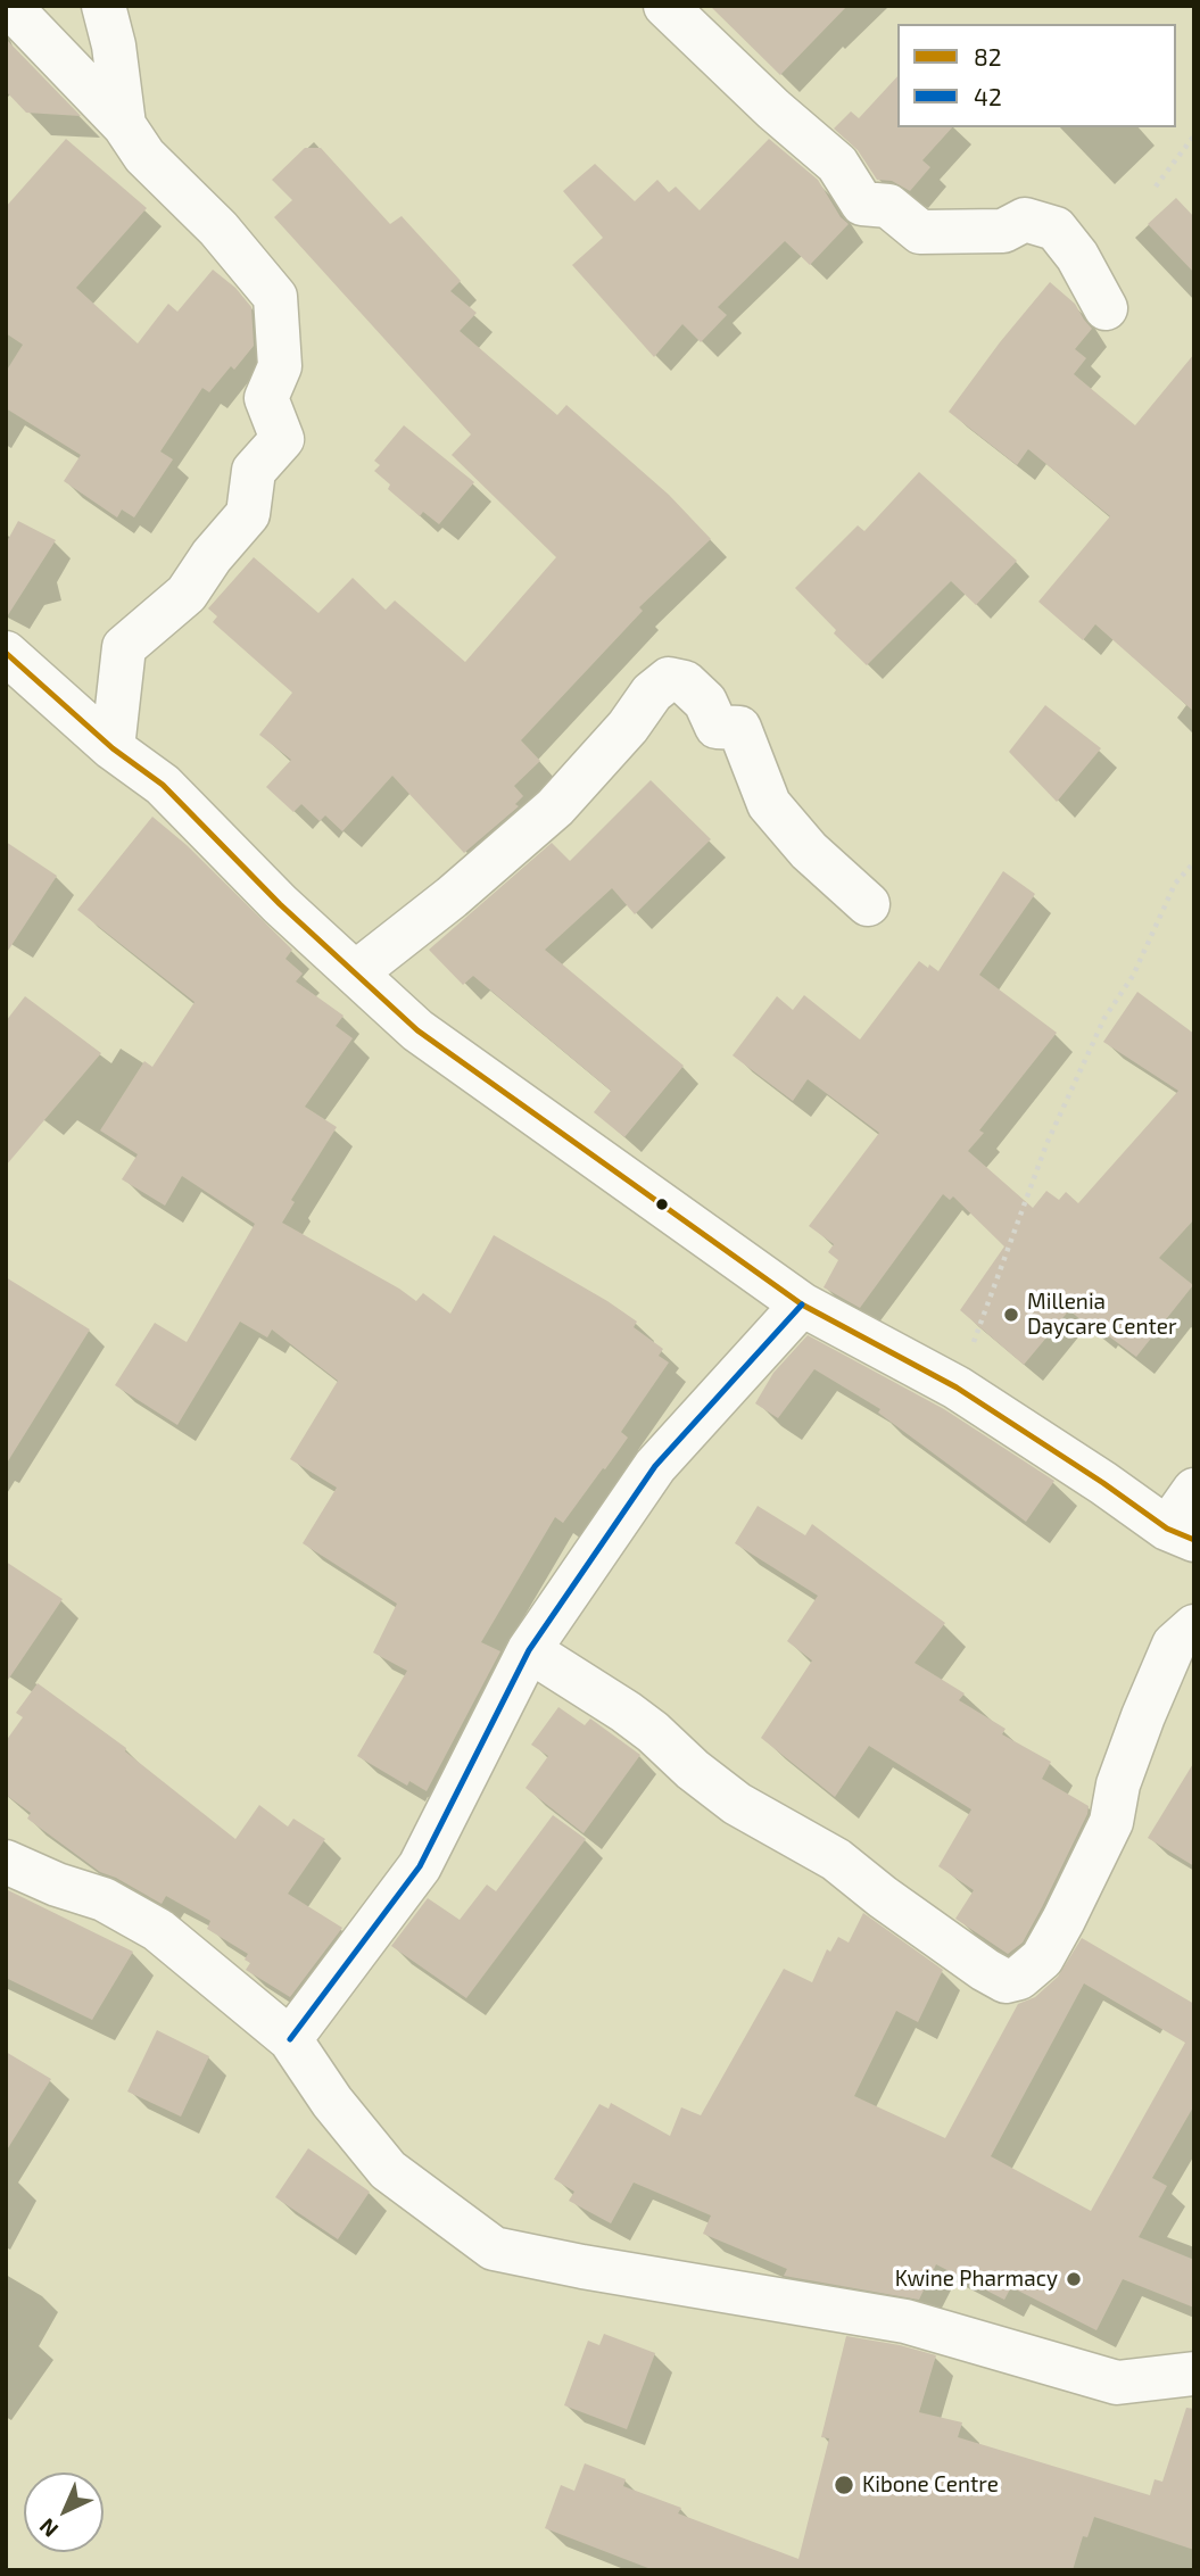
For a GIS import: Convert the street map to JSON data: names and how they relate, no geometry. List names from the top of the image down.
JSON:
{
  "places": ["Millenia Daycare Center", "Kwine Pharmacy", "Kibone Centre"],
  "lines": ["transit line 82", "transit line 42"],
  "legend": ["82", "42"],
  "north": "bottom left"
}
